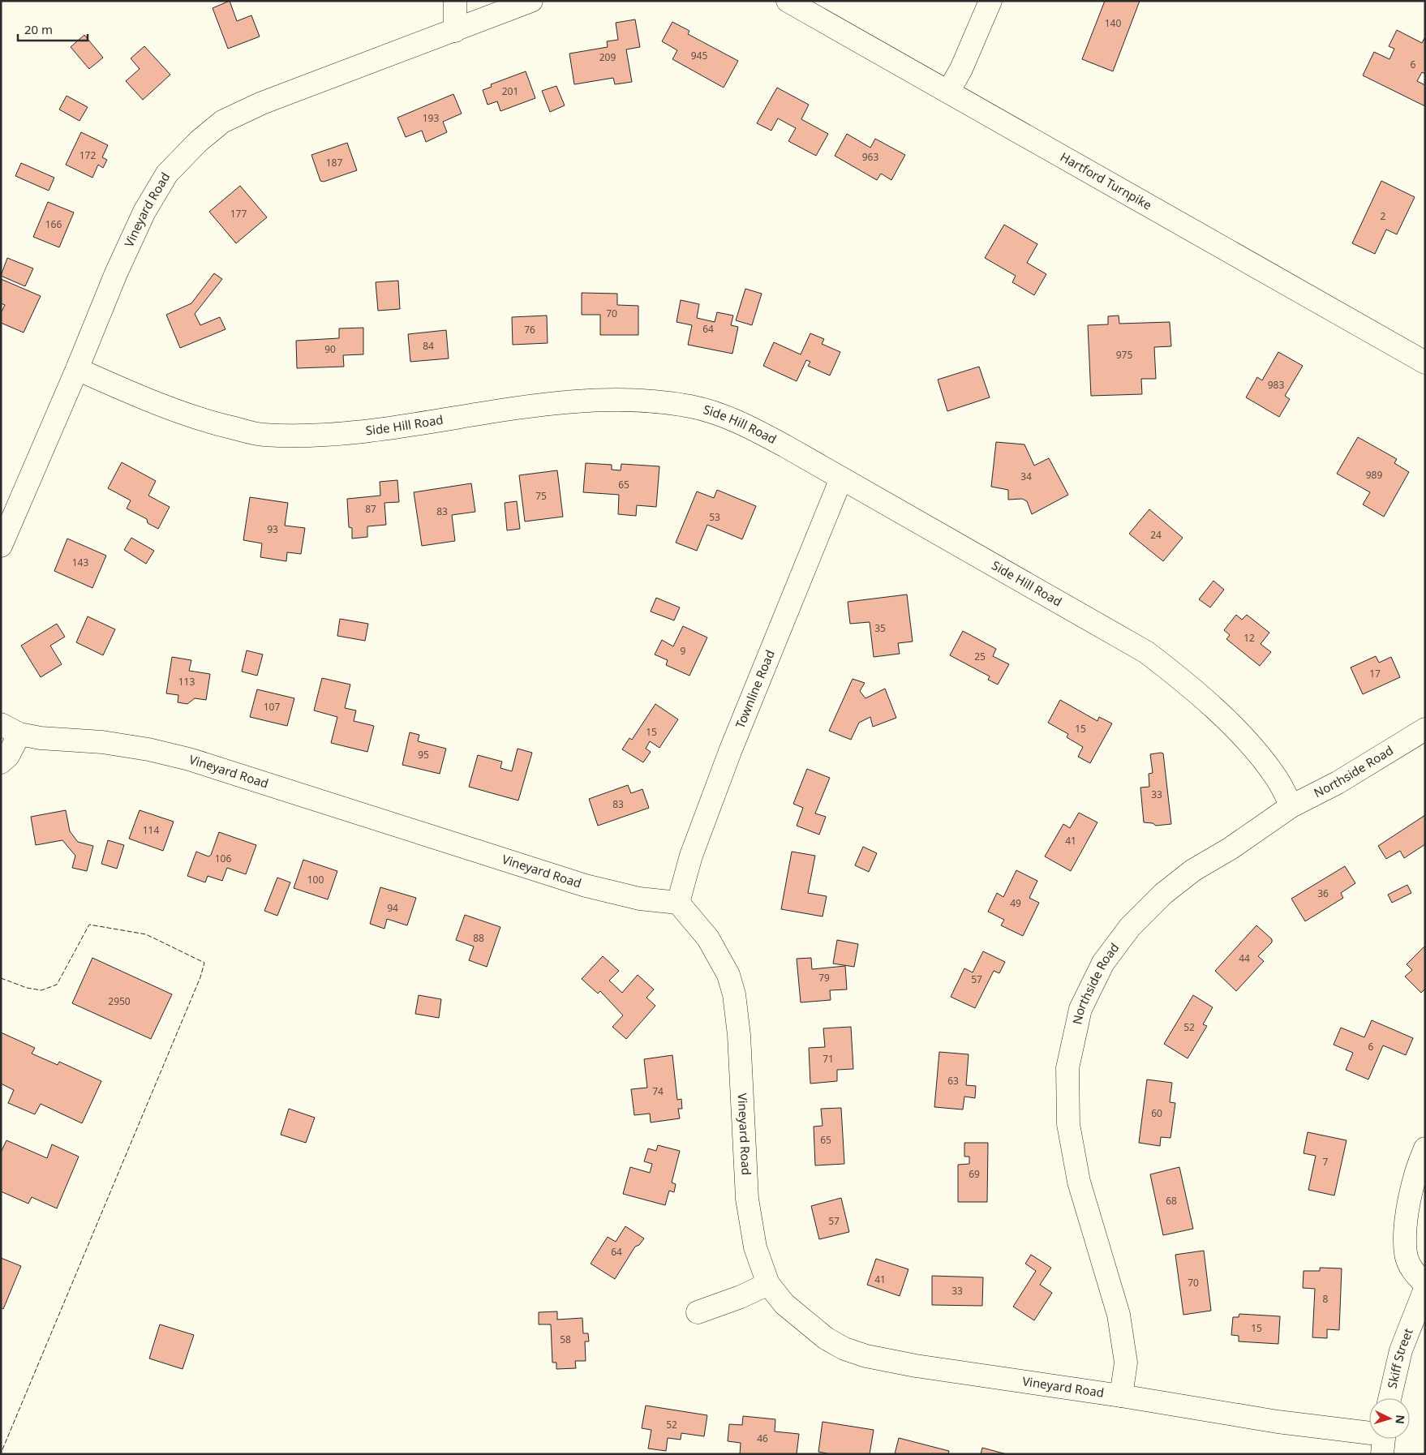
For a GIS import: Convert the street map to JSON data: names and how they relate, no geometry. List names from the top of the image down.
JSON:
{
  "streets": {
    "street": [
      "Hartford Turnpike",
      "Vineyard Road",
      "Side Hill Road",
      "Townline Road",
      "Northside Road",
      "Skiff Street"
    ]
  },
  "crossings": [
    ["Vineyard Road", "Side Hill Road"],
    ["Vineyard Road", "Townline Road"],
    ["Vineyard Road", "Northside Road"],
    ["Side Hill Road", "Townline Road"],
    ["Side Hill Road", "Northside Road"]
  ],
  "house_numbers": [
    "140",
    "945",
    "209",
    "6",
    "201",
    "193",
    "172",
    "963",
    "187",
    "177",
    "2",
    "166",
    "70",
    "64",
    "76",
    "84",
    "90",
    "975",
    "983",
    "989",
    "34",
    "65",
    "75",
    "87",
    "83",
    "53",
    "93",
    "24",
    "143",
    "35",
    "12",
    "9",
    "25",
    "17",
    "113",
    "107",
    "15",
    "15",
    "95",
    "33",
    "83",
    "114",
    "41",
    "106",
    "100",
    "36",
    "49",
    "94",
    "88",
    "44",
    "79",
    "57",
    "2950",
    "52",
    "6",
    "71",
    "63",
    "74",
    "60",
    "65",
    "7",
    "69",
    "68",
    "57",
    "64",
    "41",
    "70",
    "33",
    "8",
    "15",
    "58",
    "52",
    "46"
  ],
  "scale_bar": "20 m",
  "north": "right"
}
